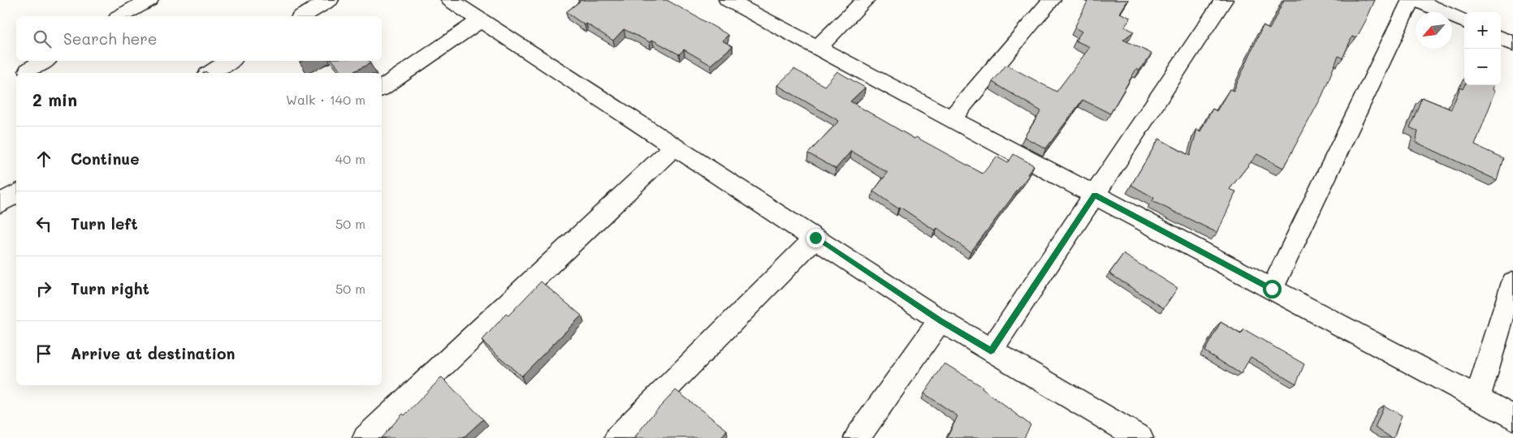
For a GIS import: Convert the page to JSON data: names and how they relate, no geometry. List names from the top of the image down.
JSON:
{
  "north": "bottom left",
  "page": {
    "map_buttons": ["+", "−"],
    "search": "Search here",
    "heading": ["2 min", "Walk · 140 m"],
    "list": [
      ["Continue", "40 m"],
      ["Turn left", "50 m"],
      ["Turn right", "50 m"],
      "Arrive at destination"
    ]
  }
}
